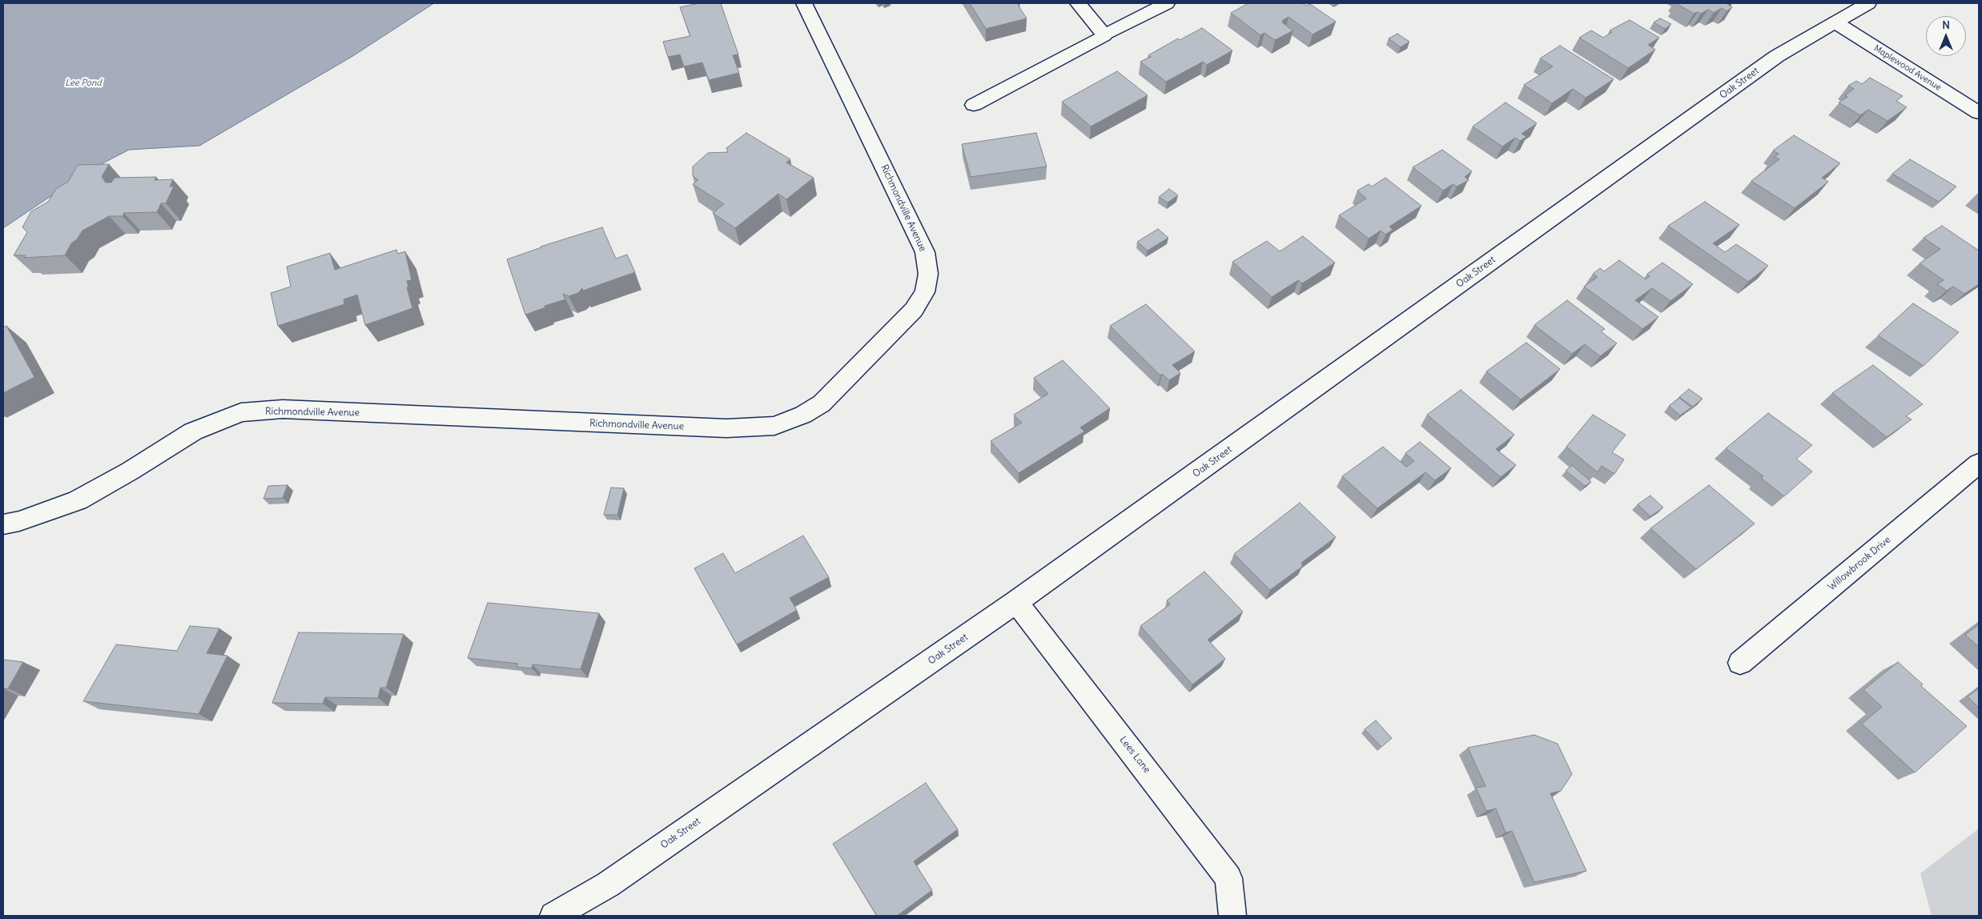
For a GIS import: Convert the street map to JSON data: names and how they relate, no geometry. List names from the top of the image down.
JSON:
{
  "streets": {
    "street": [
      "Maplewood Avenue",
      "Oak Street",
      "Richmondville Avenue",
      "Willowbrook Drive",
      "Lees Lane"
    ]
  },
  "crossings": [
    ["Maplewood Avenue", "Oak Street"],
    ["Oak Street", "Lees Lane"]
  ],
  "water": ["Lee Pond"],
  "north": "top"
}
